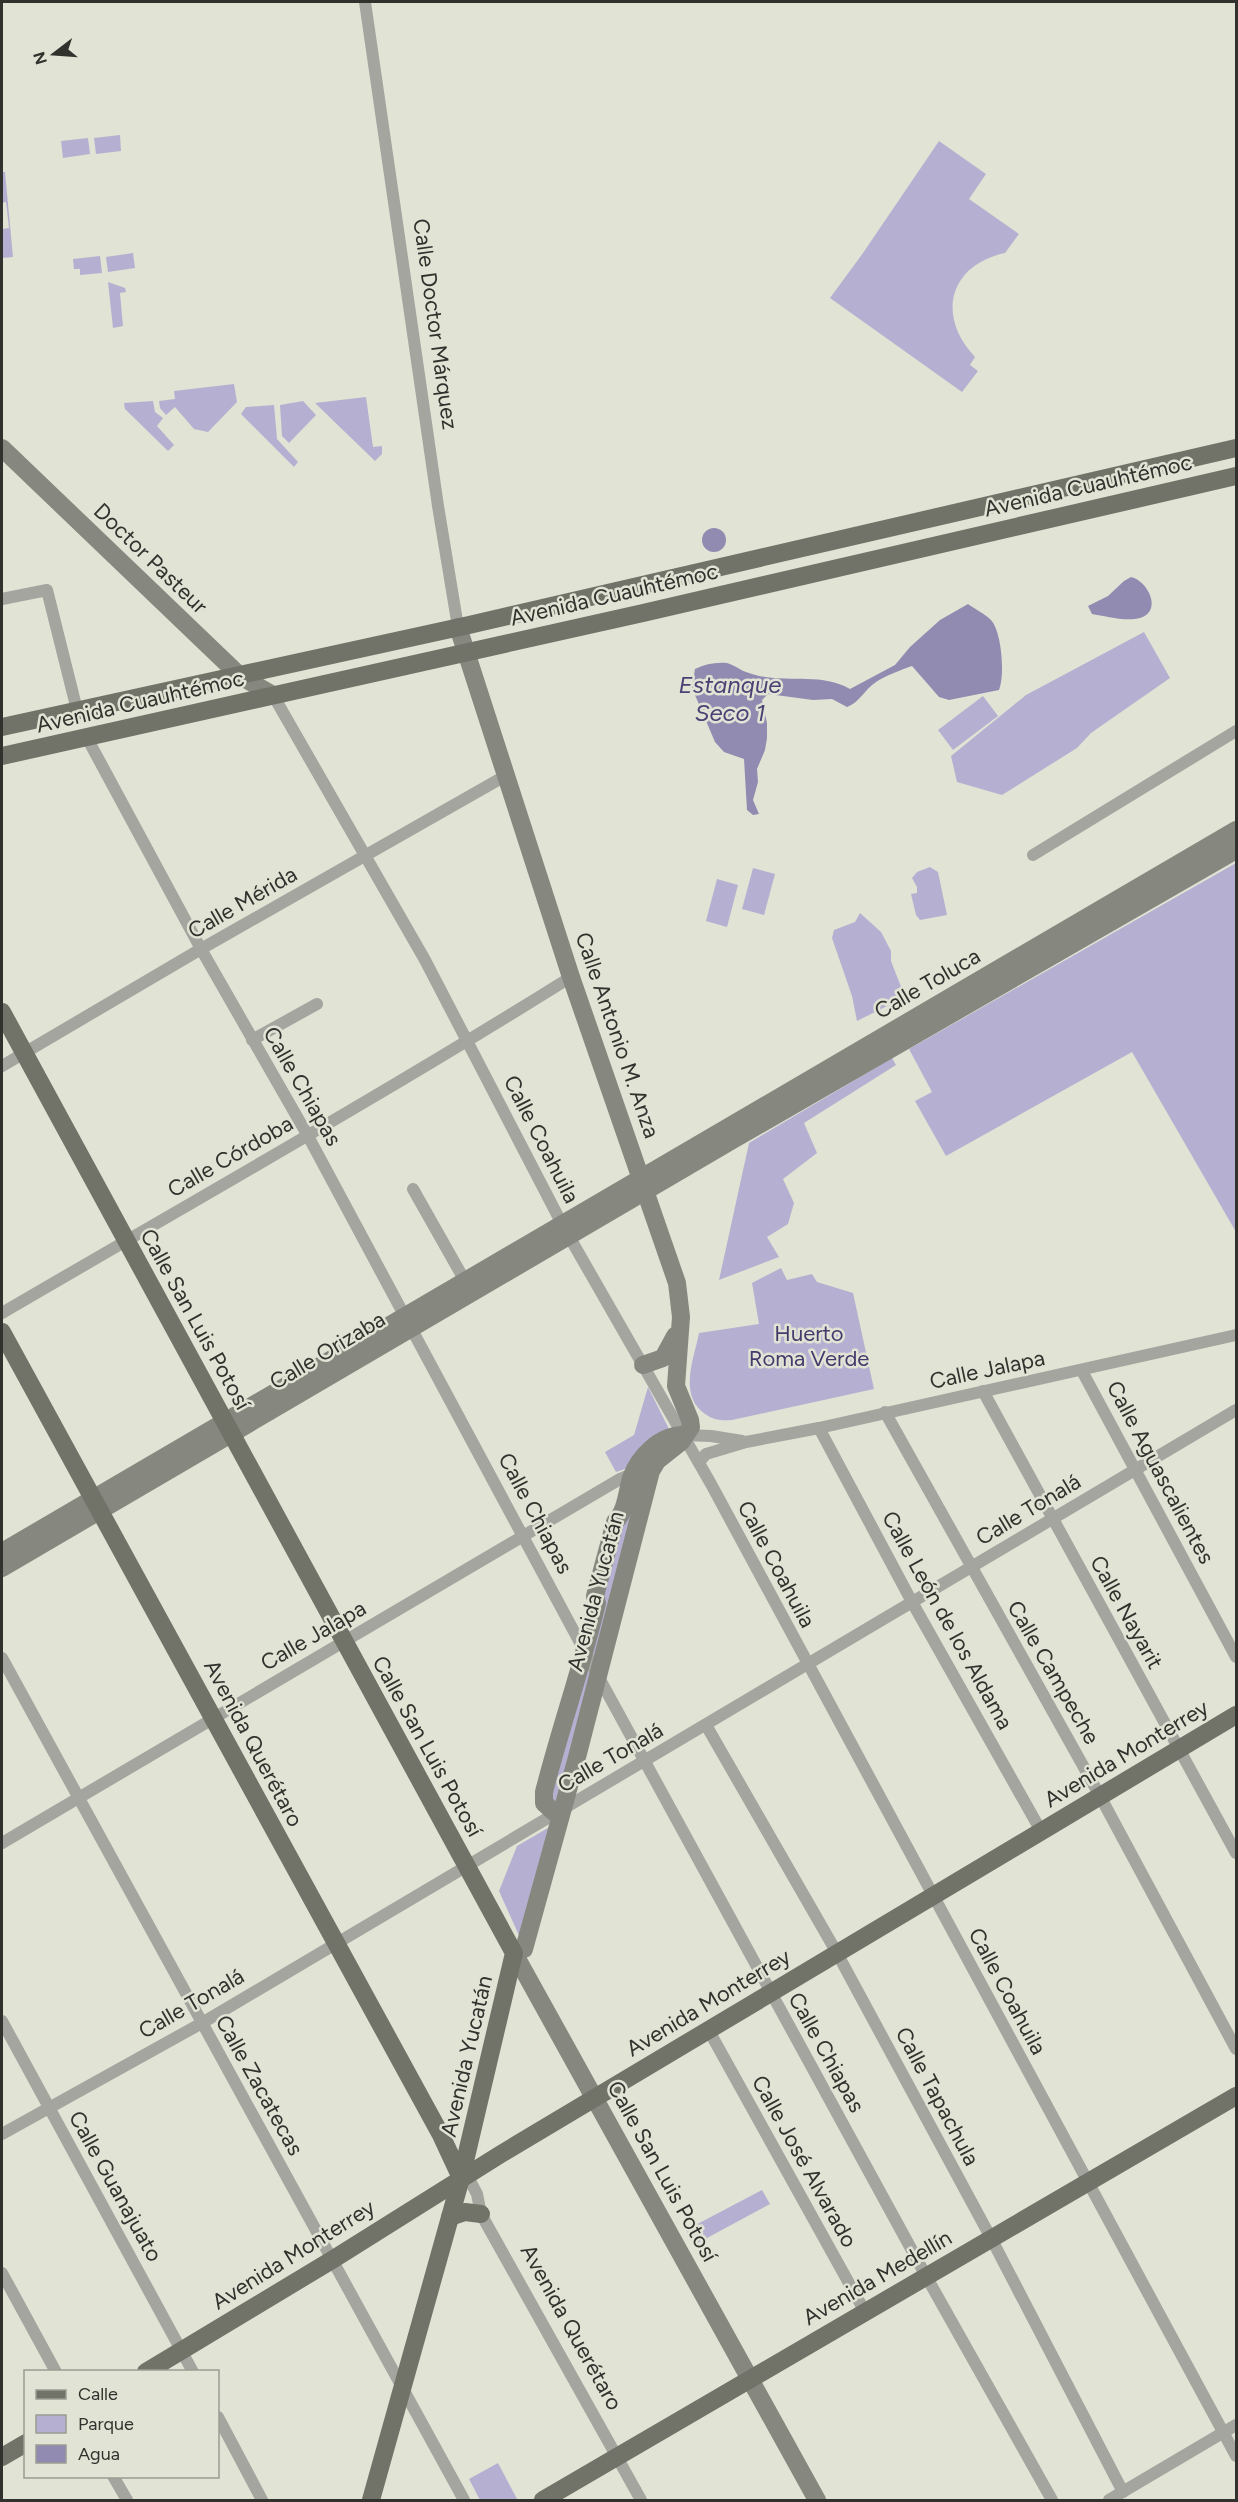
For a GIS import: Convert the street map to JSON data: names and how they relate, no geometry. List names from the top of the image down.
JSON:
{
  "streets": {
    "main road": [
      "Avenida Cuauhtémoc",
      "Calle San Luis Potosí",
      "Avenida Yucatán",
      "Avenida Querétaro",
      "Avenida Monterrey",
      "Avenida Medellín"
    ],
    "street": [
      "Calle Doctor Márquez",
      "Doctor Pasteur",
      "Calle Mérida",
      "Calle Toluca",
      "Calle Antonio M. Anza",
      "Calle Chiapas",
      "Calle Coahuila",
      "Calle Córdoba",
      "Calle Orizaba",
      "Calle Jalapa",
      "Calle Aguascalientes",
      "Calle Tonalá",
      "Calle Nayarit",
      "Calle León de los Aldama",
      "Calle Campeche",
      "Calle Zacatecas",
      "Calle Tapachula",
      "Calle José Alvarado",
      "Calle Guanajuato"
    ]
  },
  "crossings": [
    ["Calle Doctor Márquez", "Avenida Cuauhtémoc"],
    ["Calle Doctor Márquez", "Calle Antonio M. Anza"],
    ["Avenida Cuauhtémoc", "Doctor Pasteur"],
    ["Avenida Cuauhtémoc", "Calle Antonio M. Anza"],
    ["Avenida Cuauhtémoc", "Calle Chiapas"],
    ["Avenida Cuauhtémoc", "Calle Coahuila"],
    ["Doctor Pasteur", "Calle Coahuila"],
    ["Calle Mérida", "Calle Antonio M. Anza"],
    ["Calle Mérida", "Calle Chiapas"],
    ["Calle Mérida", "Calle Coahuila"],
    ["Calle Mérida", "Calle San Luis Potosí"],
    ["Calle Toluca", "Calle Antonio M. Anza"],
    ["Calle Toluca", "Calle Orizaba"],
    ["Calle Antonio M. Anza", "Calle Coahuila"],
    ["Calle Antonio M. Anza", "Calle Córdoba"],
    ["Calle Antonio M. Anza", "Calle Orizaba"],
    ["Calle Antonio M. Anza", "Calle Jalapa"],
    ["Calle Antonio M. Anza", "Avenida Yucatán"],
    ["Calle Chiapas", "Calle Córdoba"],
    ["Calle Chiapas", "Calle Orizaba"],
    ["Calle Chiapas", "Calle Jalapa"],
    ["Calle Chiapas", "Calle Tonalá"],
    ["Calle Chiapas", "Avenida Yucatán"],
    ["Calle Chiapas", "Avenida Monterrey"],
    ["Calle Chiapas", "Avenida Medellín"],
    ["Calle Coahuila", "Calle Córdoba"],
    ["Calle Coahuila", "Calle Orizaba"],
    ["Calle Coahuila", "Calle Jalapa"],
    ["Calle Coahuila", "Calle Tonalá"],
    ["Calle Coahuila", "Avenida Yucatán"],
    ["Calle Coahuila", "Avenida Monterrey"],
    ["Calle Coahuila", "Avenida Medellín"],
    ["Calle Córdoba", "Calle San Luis Potosí"],
    ["Calle San Luis Potosí", "Calle Orizaba"],
    ["Calle San Luis Potosí", "Calle Jalapa"],
    ["Calle San Luis Potosí", "Calle Tonalá"],
    ["Calle San Luis Potosí", "Avenida Yucatán"],
    ["Calle San Luis Potosí", "Avenida Monterrey"],
    ["Calle San Luis Potosí", "Avenida Medellín"],
    ["Calle Orizaba", "Avenida Querétaro"],
    ["Calle Jalapa", "Calle Aguascalientes"],
    ["Calle Jalapa", "Avenida Yucatán"],
    ["Calle Jalapa", "Calle Nayarit"],
    ["Calle Jalapa", "Calle León de los Aldama"],
    ["Calle Jalapa", "Calle Campeche"],
    ["Calle Jalapa", "Avenida Querétaro"],
    ["Calle Jalapa", "Calle Zacatecas"],
    ["Calle Aguascalientes", "Calle Tonalá"],
    ["Calle Tonalá", "Avenida Yucatán"],
    ["Calle Tonalá", "Calle Nayarit"],
    ["Calle Tonalá", "Calle León de los Aldama"],
    ["Calle Tonalá", "Calle Campeche"],
    ["Calle Tonalá", "Avenida Querétaro"],
    ["Calle Tonalá", "Calle Zacatecas"],
    ["Calle Tonalá", "Calle Tapachula"],
    ["Calle Tonalá", "Calle Guanajuato"],
    ["Avenida Yucatán", "Avenida Querétaro"],
    ["Avenida Yucatán", "Avenida Monterrey"],
    ["Calle Nayarit", "Avenida Monterrey"],
    ["Calle León de los Aldama", "Avenida Monterrey"],
    ["Calle Campeche", "Avenida Monterrey"],
    ["Avenida Querétaro", "Avenida Monterrey"],
    ["Avenida Querétaro", "Avenida Medellín"],
    ["Avenida Monterrey", "Calle Zacatecas"],
    ["Avenida Monterrey", "Calle Tapachula"],
    ["Avenida Monterrey", "Calle José Alvarado"],
    ["Avenida Monterrey", "Calle Guanajuato"],
    ["Calle Tapachula", "Avenida Medellín"],
    ["Calle José Alvarado", "Avenida Medellín"]
  ],
  "water": ["Estanque Seco 1"],
  "parks": ["Huerto Roma Verde"],
  "legend": ["Calle", "Parque", "Agua"],
  "north": "left"
}
